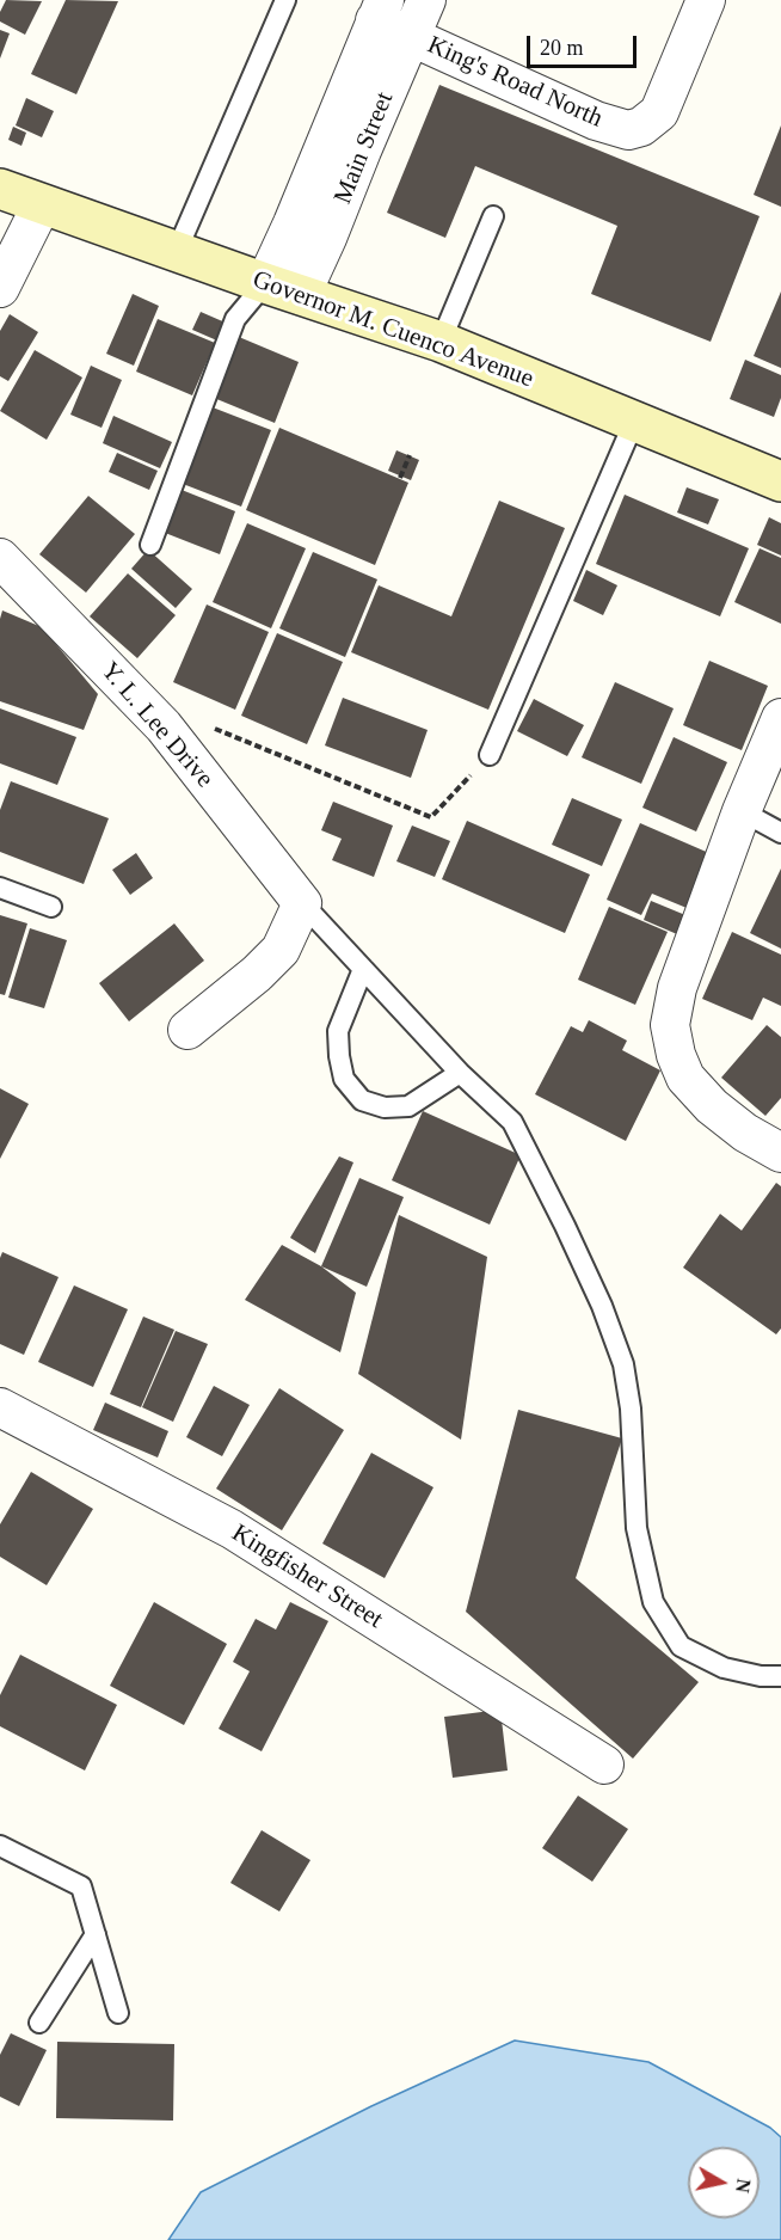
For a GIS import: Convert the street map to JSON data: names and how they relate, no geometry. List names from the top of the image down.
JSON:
{
  "streets": {
    "main road": ["Governor M. Cuenco Avenue"],
    "street": [
      "King's Road North",
      "Main Street",
      "Y. L. Lee Drive",
      "Kingfisher Street"
    ]
  },
  "crossings": [
    ["King's Road North", "Main Street"],
    ["Main Street", "Governor M. Cuenco Avenue"]
  ],
  "scale_bar": "20 m",
  "north": "right"
}
